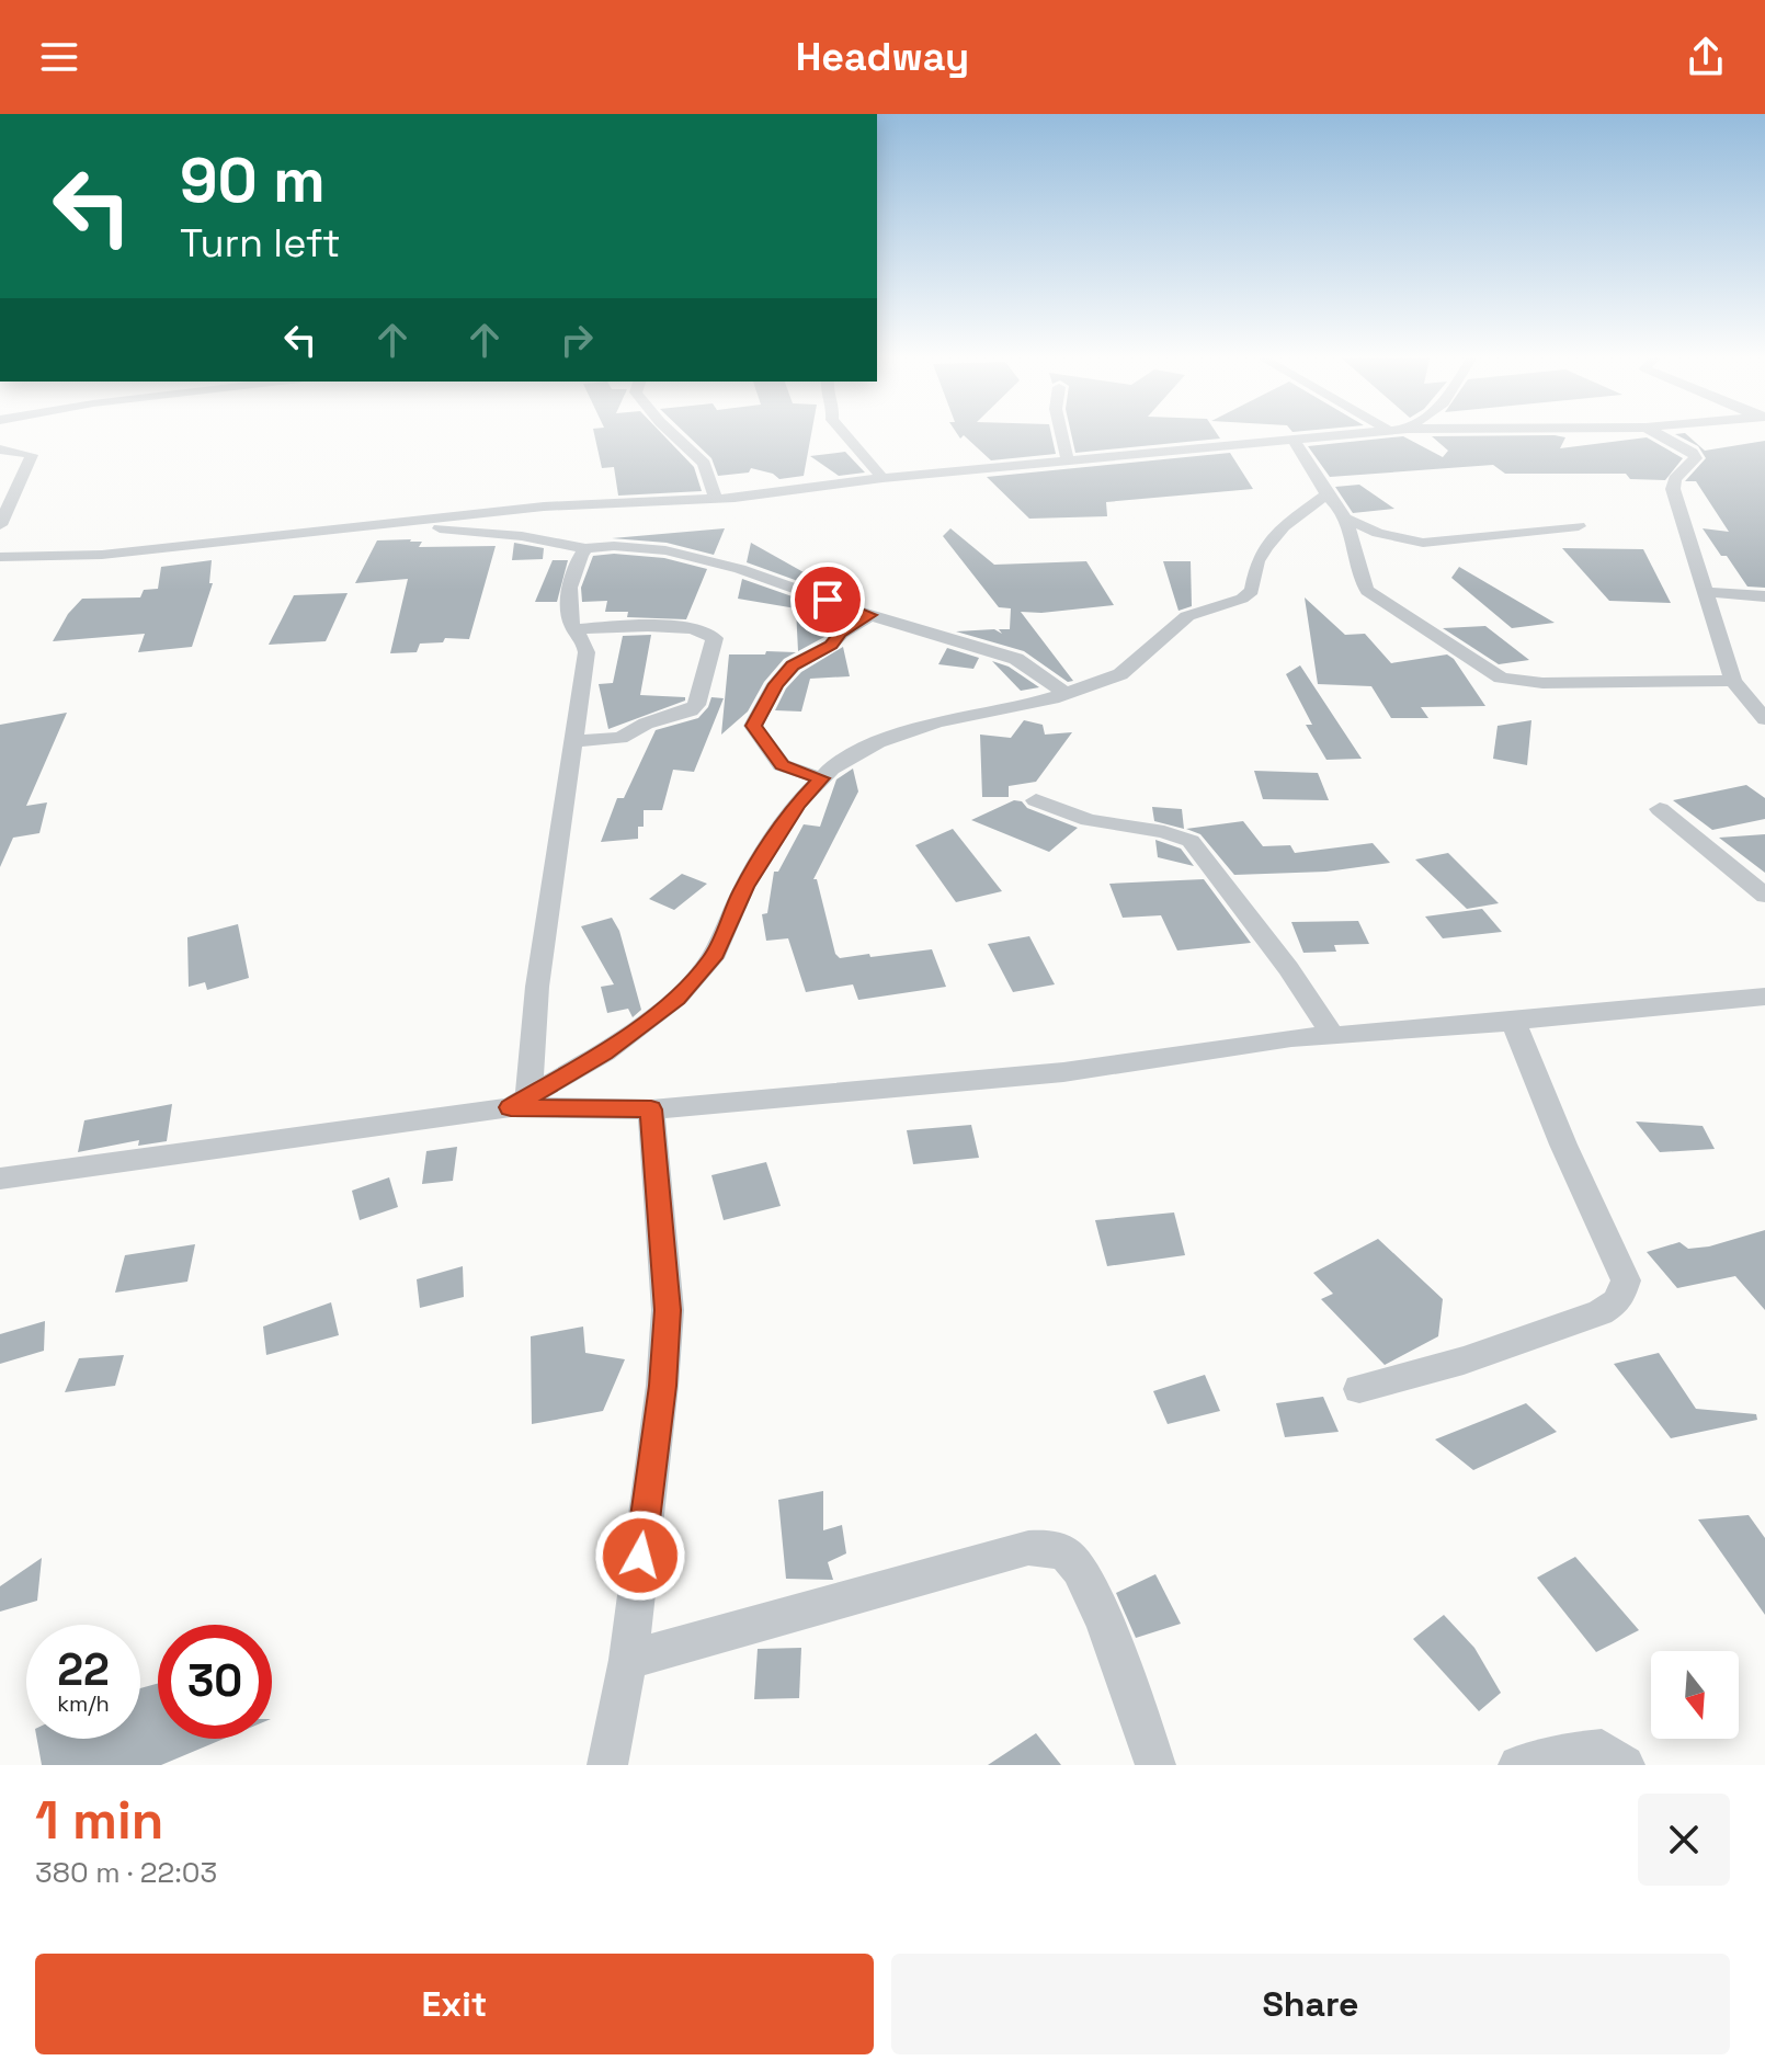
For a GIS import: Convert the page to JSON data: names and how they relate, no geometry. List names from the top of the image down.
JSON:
{
  "north": "bottom",
  "page": {
    "header": "Headway",
    "turn": ["90 m", "Turn left"],
    "speed": "22 km/h",
    "limit": "30",
    "heading": ["1 min", "380 m · 22:03"],
    "buttons": ["Exit", "Share"]
  }
}
